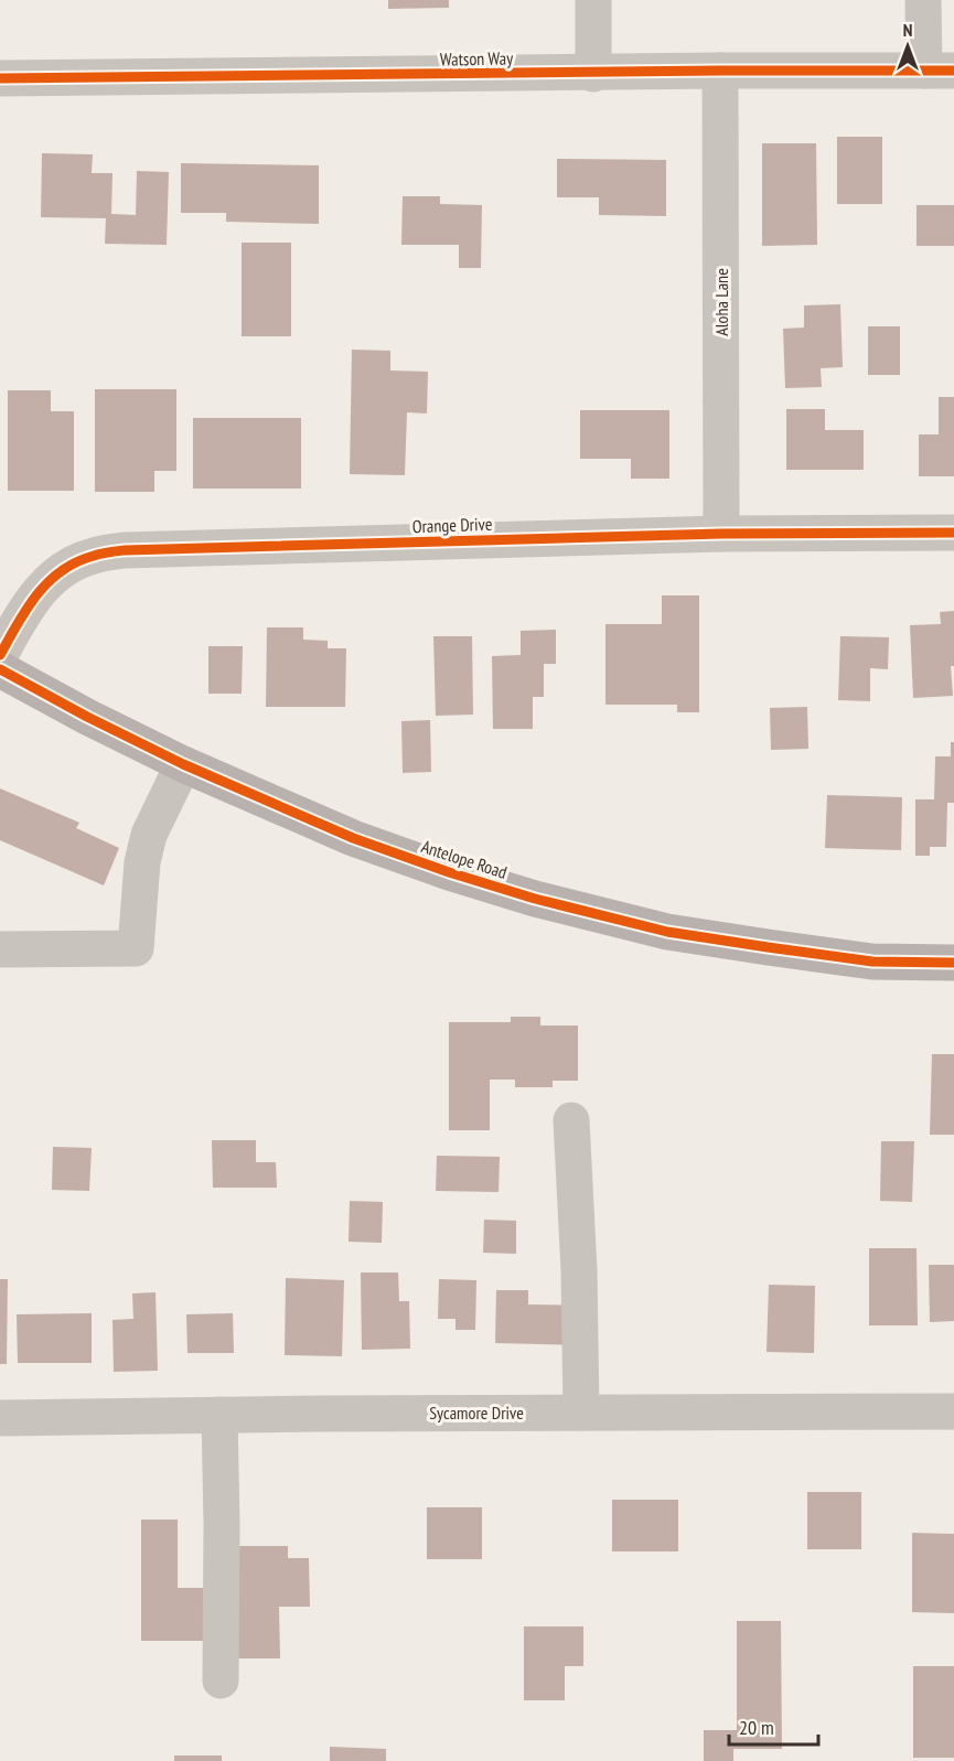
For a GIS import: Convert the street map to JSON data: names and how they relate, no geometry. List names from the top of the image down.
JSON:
{
  "streets": {
    "main road": ["Antelope Road"],
    "street": [
      "Watson Way",
      "Aloha Lane",
      "Orange Drive",
      "Sycamore Drive"
    ]
  },
  "crossings": [
    ["Watson Way", "Aloha Lane"],
    ["Aloha Lane", "Orange Drive"]
  ],
  "scale_bar": "20 m",
  "north": "top"
}
